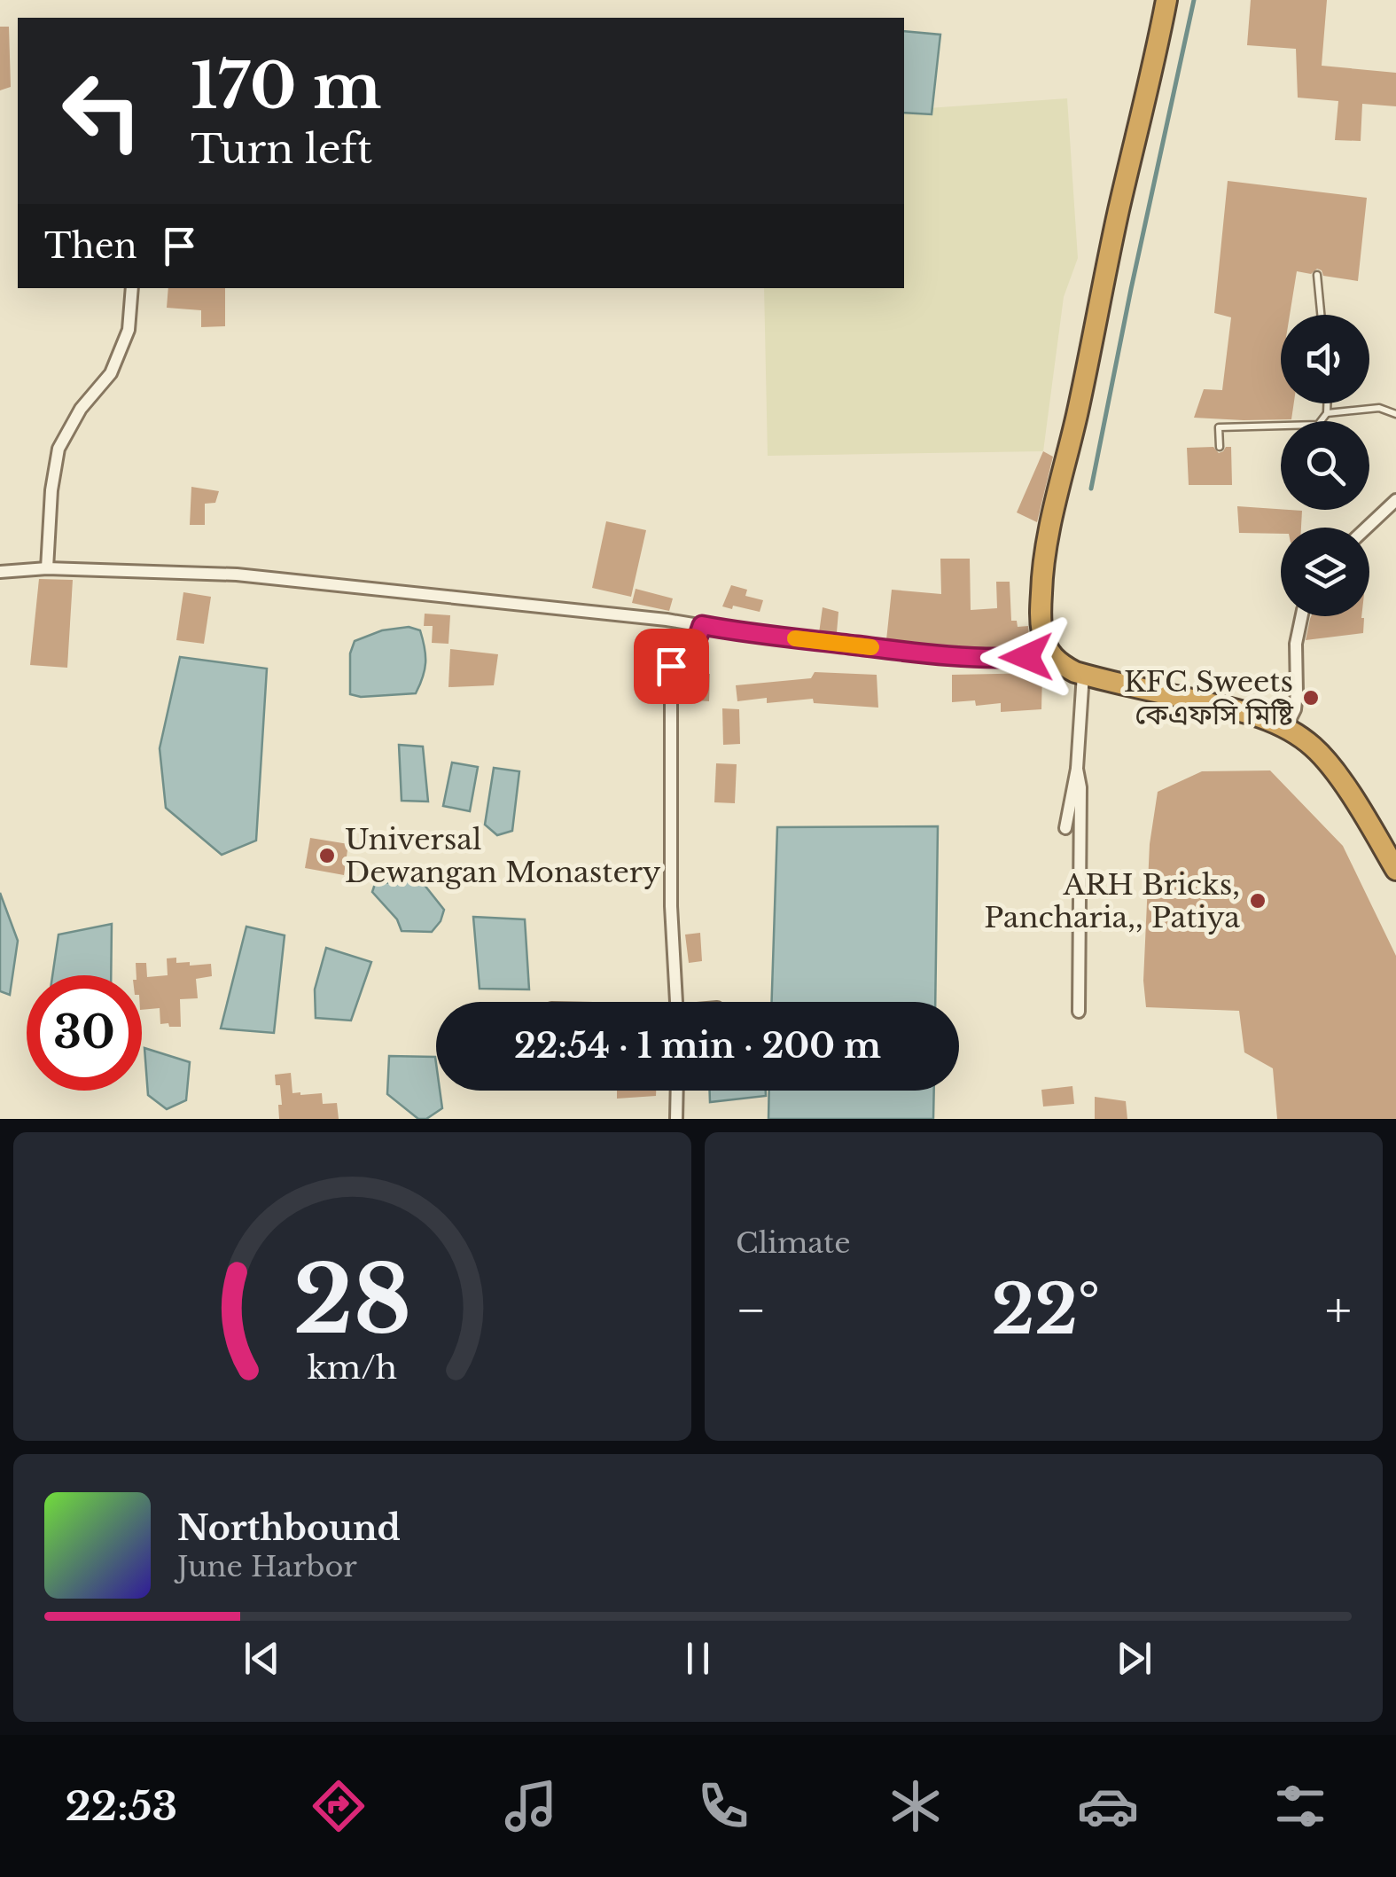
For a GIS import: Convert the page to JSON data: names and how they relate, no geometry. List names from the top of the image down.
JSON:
{
  "places": ["KFC Sweets কেএফসি মিষ্টি", "Universal Dewangan Monastery", "ARH Bricks, Pancharia,, Patiya"],
  "page": {
    "turn": ["170 m", "Turn left"],
    "then": "Then",
    "limit": "30",
    "trip": "22:54 · 1 min · 200 m",
    "tile": "Climate",
    "heat": ["−", "22°", "+"],
    "song": ["Northbound", "June Harbor"],
    "tabs": "22:53",
    "gauge": ["28", "km/h"]
  }
}
